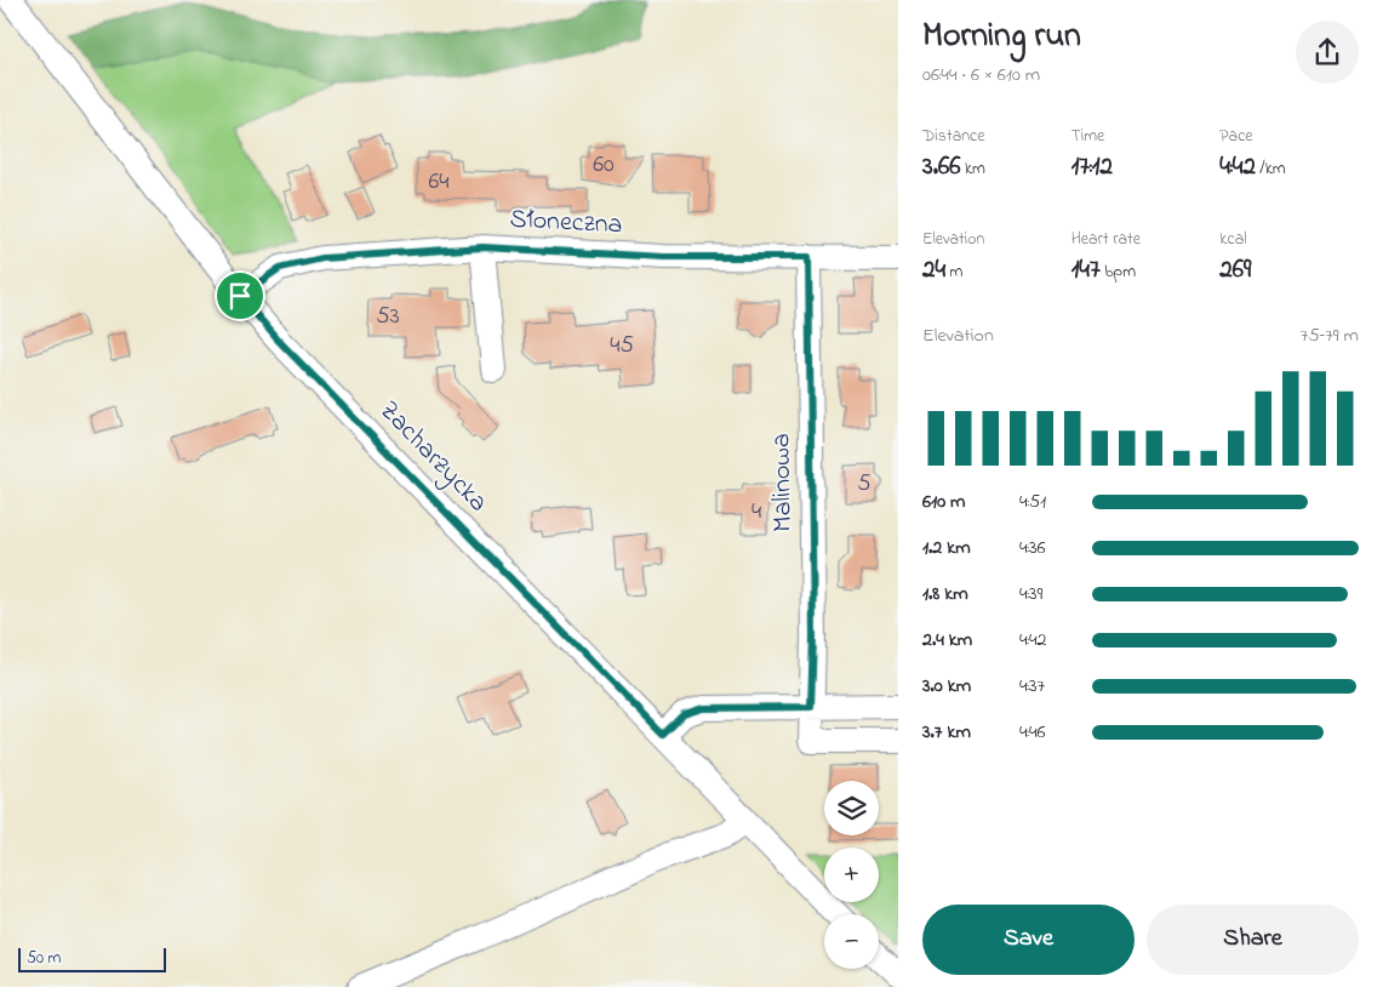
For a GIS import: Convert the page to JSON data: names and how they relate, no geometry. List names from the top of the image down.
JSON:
{
  "streets": {
    "street": ["Słoneczna", "Zacharzycka", "Malinowa"]
  },
  "crossings": [
    ["Słoneczna", "Zacharzycka"],
    ["Słoneczna", "Malinowa"]
  ],
  "house_numbers": [
    "60",
    "64",
    "53",
    "45",
    "5",
    "4"
  ],
  "scale_bar": "50 m",
  "page": {
    "heading": ["Morning run", "06:44 · 6 × 610 m"],
    "stats": [
      ["Distance", "3.66 km"],
      ["Time", "17:12"],
      ["Pace", "4:42 /km"],
      ["Elevation", "24 m"],
      ["Heart rate", "147 bpm"],
      ["kcal", "269"]
    ],
    "chart": ["Elevation", "75–79 m"],
    "list": [
      {
        "name": "610 m",
        "note": "4:51"
      },
      {
        "name": "1.2 km",
        "note": "4:36"
      },
      {
        "name": "1.8 km",
        "note": "4:39"
      },
      {
        "name": "2.4 km",
        "note": "4:42"
      },
      {
        "name": "3.0 km",
        "note": "4:37"
      },
      {
        "name": "3.7 km",
        "note": "4:46"
      }
    ],
    "map_buttons": ["+", "−"],
    "buttons": ["Save", "Share"],
    "scale": "50 m"
  }
}
